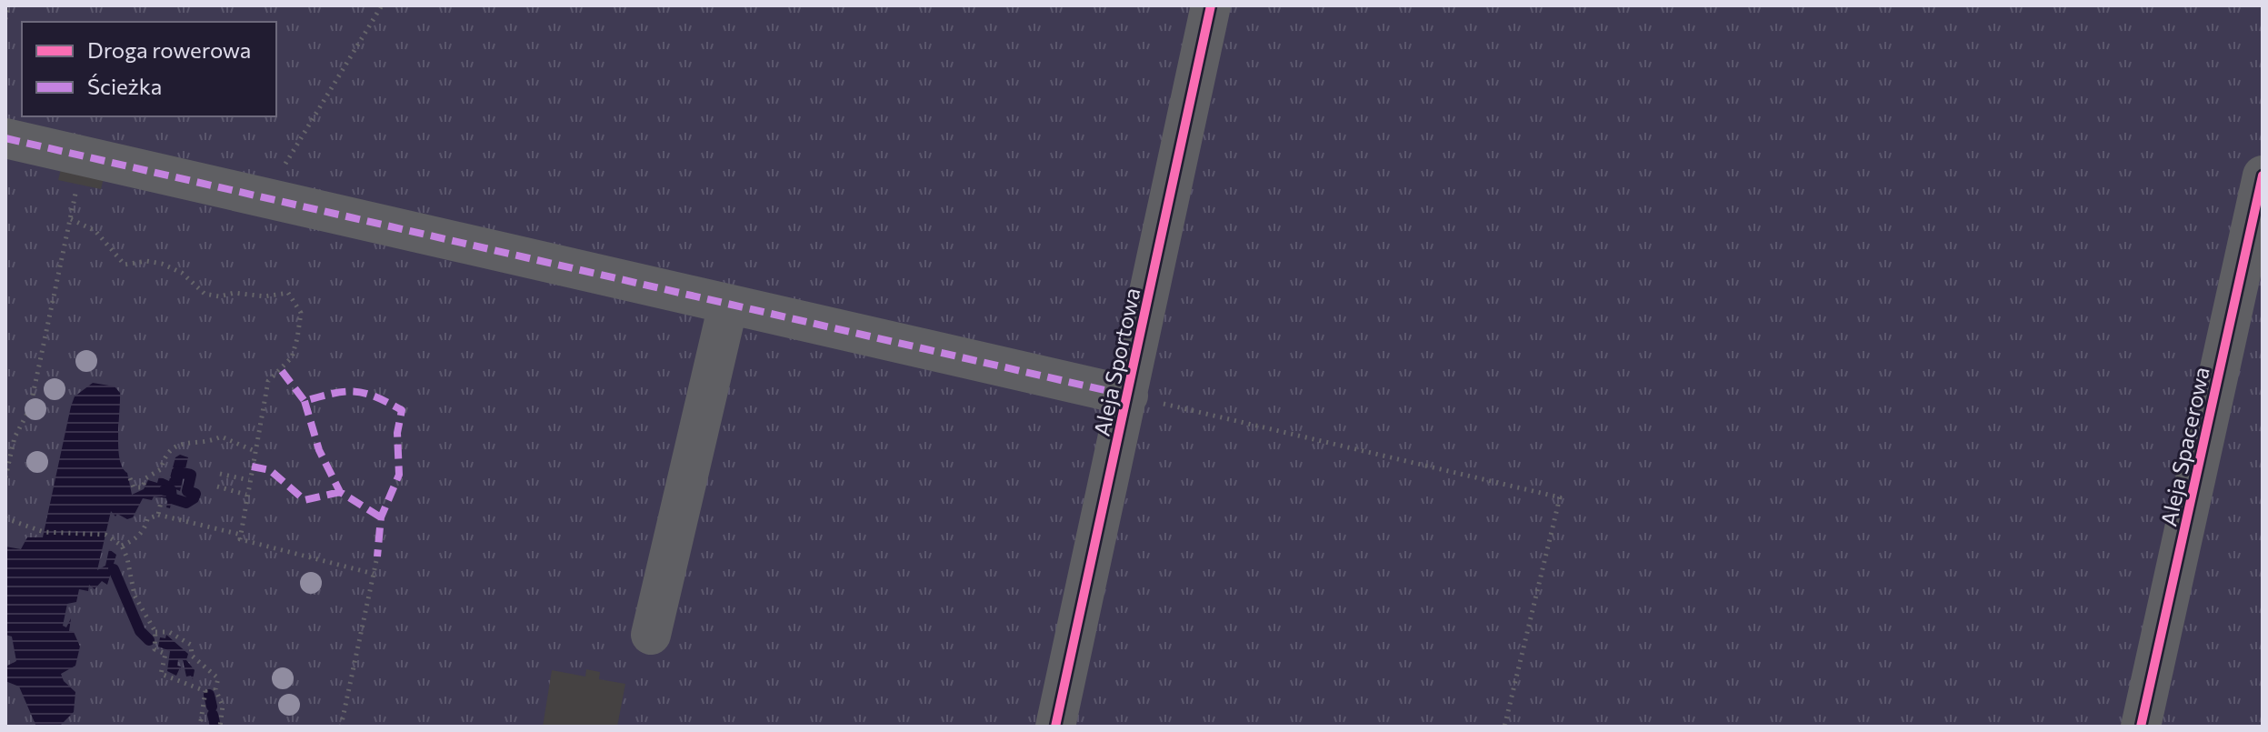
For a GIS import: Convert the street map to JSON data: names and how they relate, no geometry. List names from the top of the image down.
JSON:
{
  "streets": {
    "street": ["Aleja Sportowa", "Aleja Spacerowa"]
  },
  "legend": ["Droga rowerowa", "Ścieżka"]
}
